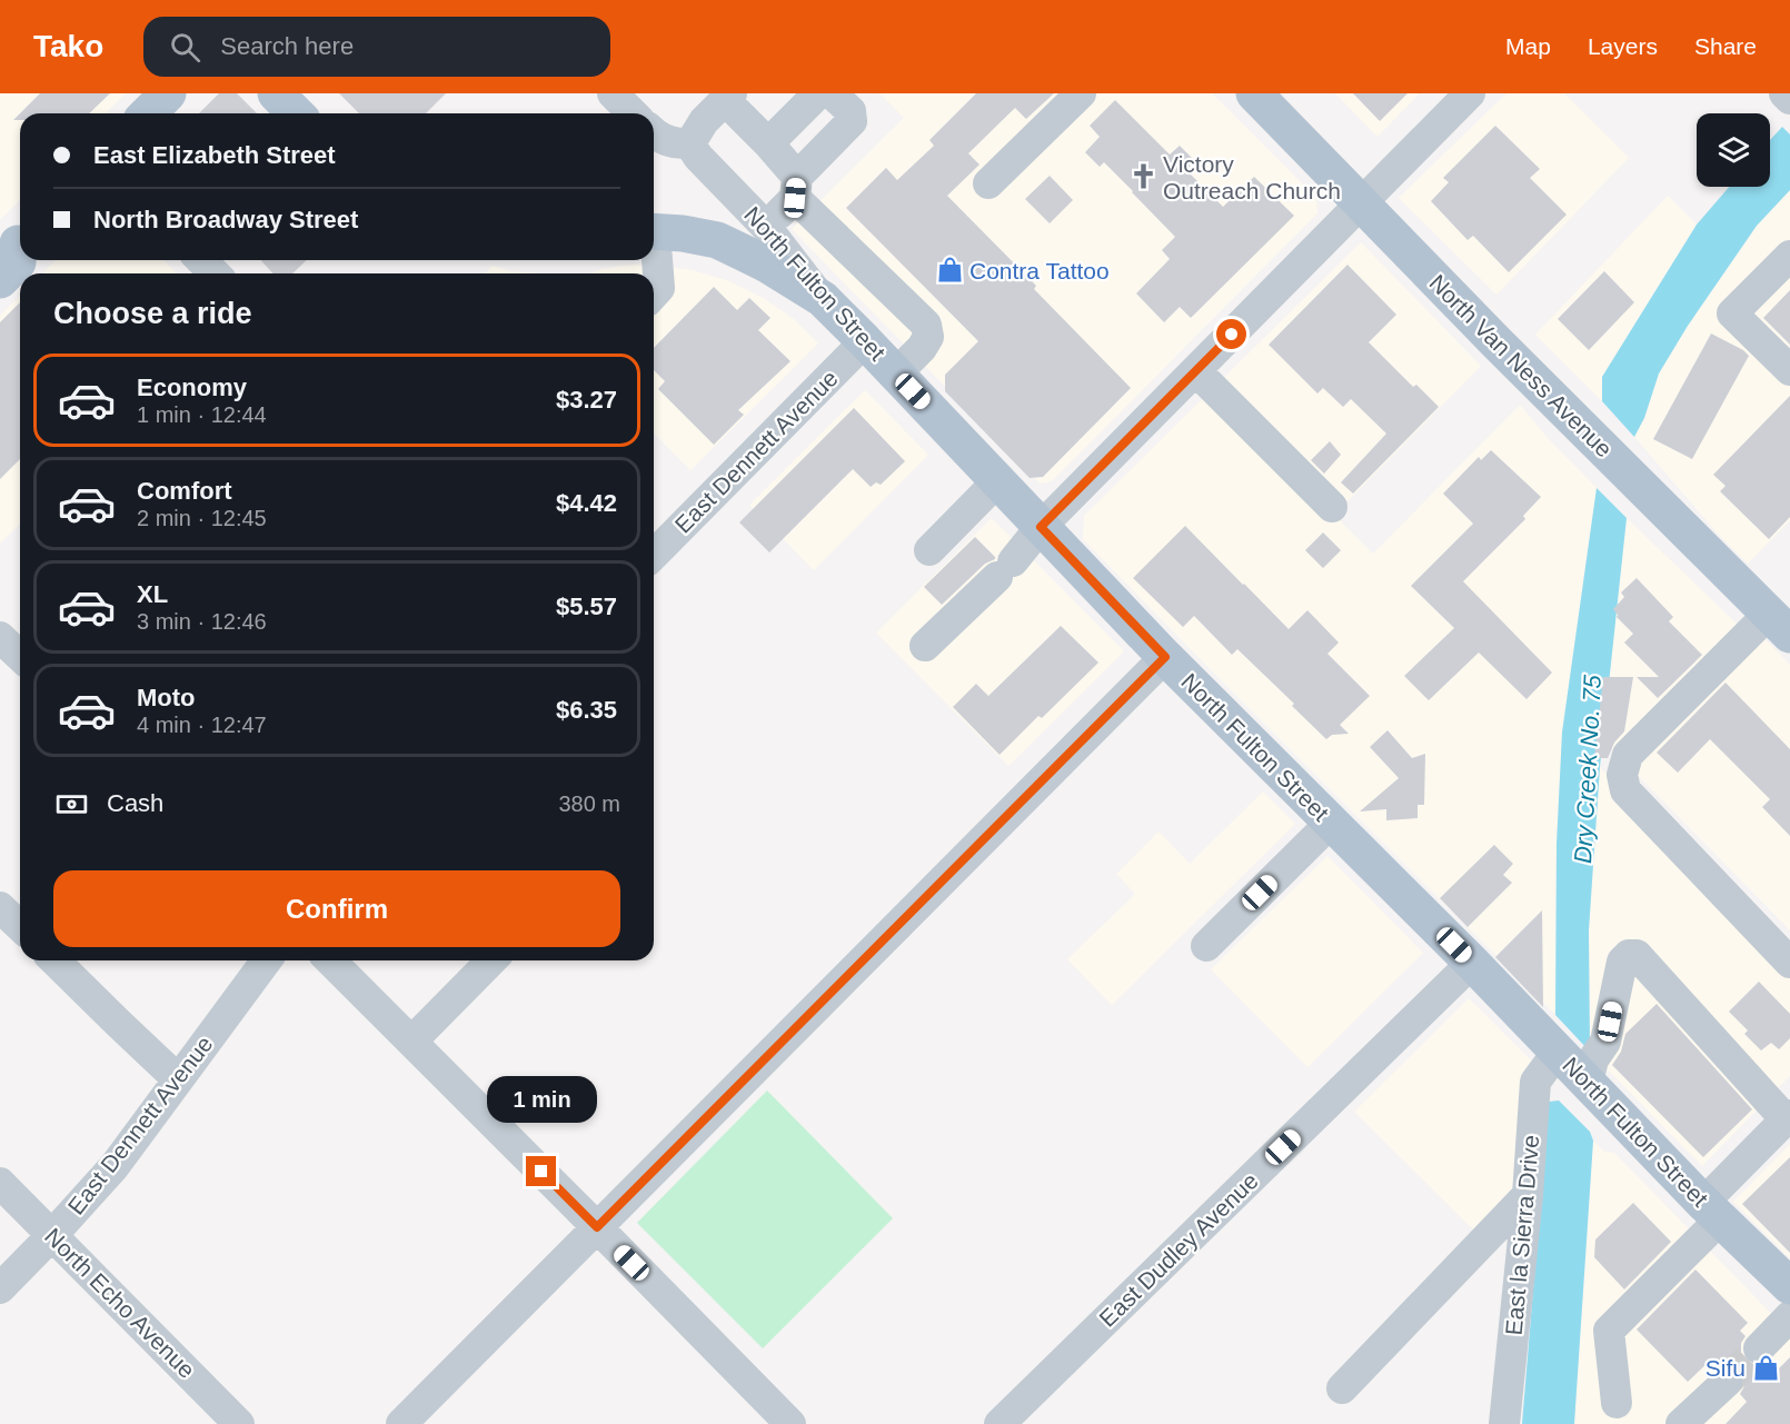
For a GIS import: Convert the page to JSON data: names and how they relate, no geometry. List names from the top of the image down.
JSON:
{
  "streets": {
    "main road": ["North Fulton Street", "North Van Ness Avenue"],
    "street": [
      "East Dennett Avenue",
      "East la Sierra Drive",
      "East Dudley Avenue",
      "North Echo Avenue"
    ]
  },
  "crossings": [
    ["North Fulton Street", "East Dennett Avenue"],
    ["North Fulton Street", "East la Sierra Drive"],
    ["North Fulton Street", "East Dudley Avenue"],
    ["East Dennett Avenue", "North Echo Avenue"]
  ],
  "water": ["Dry Creek No. 75"],
  "places": {
    "church": ["Victory Outreach Church"],
    "shop": ["Contra Tattoo", "Sifu"]
  },
  "page": {
    "header": "Tako",
    "search": "Search here",
    "nav": ["Map", "Layers", "Share"],
    "banner": ["East Elizabeth Street", "North Broadway Street"],
    "heading": "Choose a ride",
    "list": [
      {
        "name": "Economy",
        "note": "1 min · 12:44",
        "value": "$3.27"
      },
      {
        "name": "Comfort",
        "note": "2 min · 12:45",
        "value": "$4.42"
      },
      {
        "name": "XL",
        "note": "3 min · 12:46",
        "value": "$5.57"
      },
      {
        "name": "Moto",
        "note": "4 min · 12:47",
        "value": "$6.35"
      }
    ],
    "pay": ["Cash", "380 m"],
    "buttons": "Confirm",
    "bubble": "1 min"
  }
}
